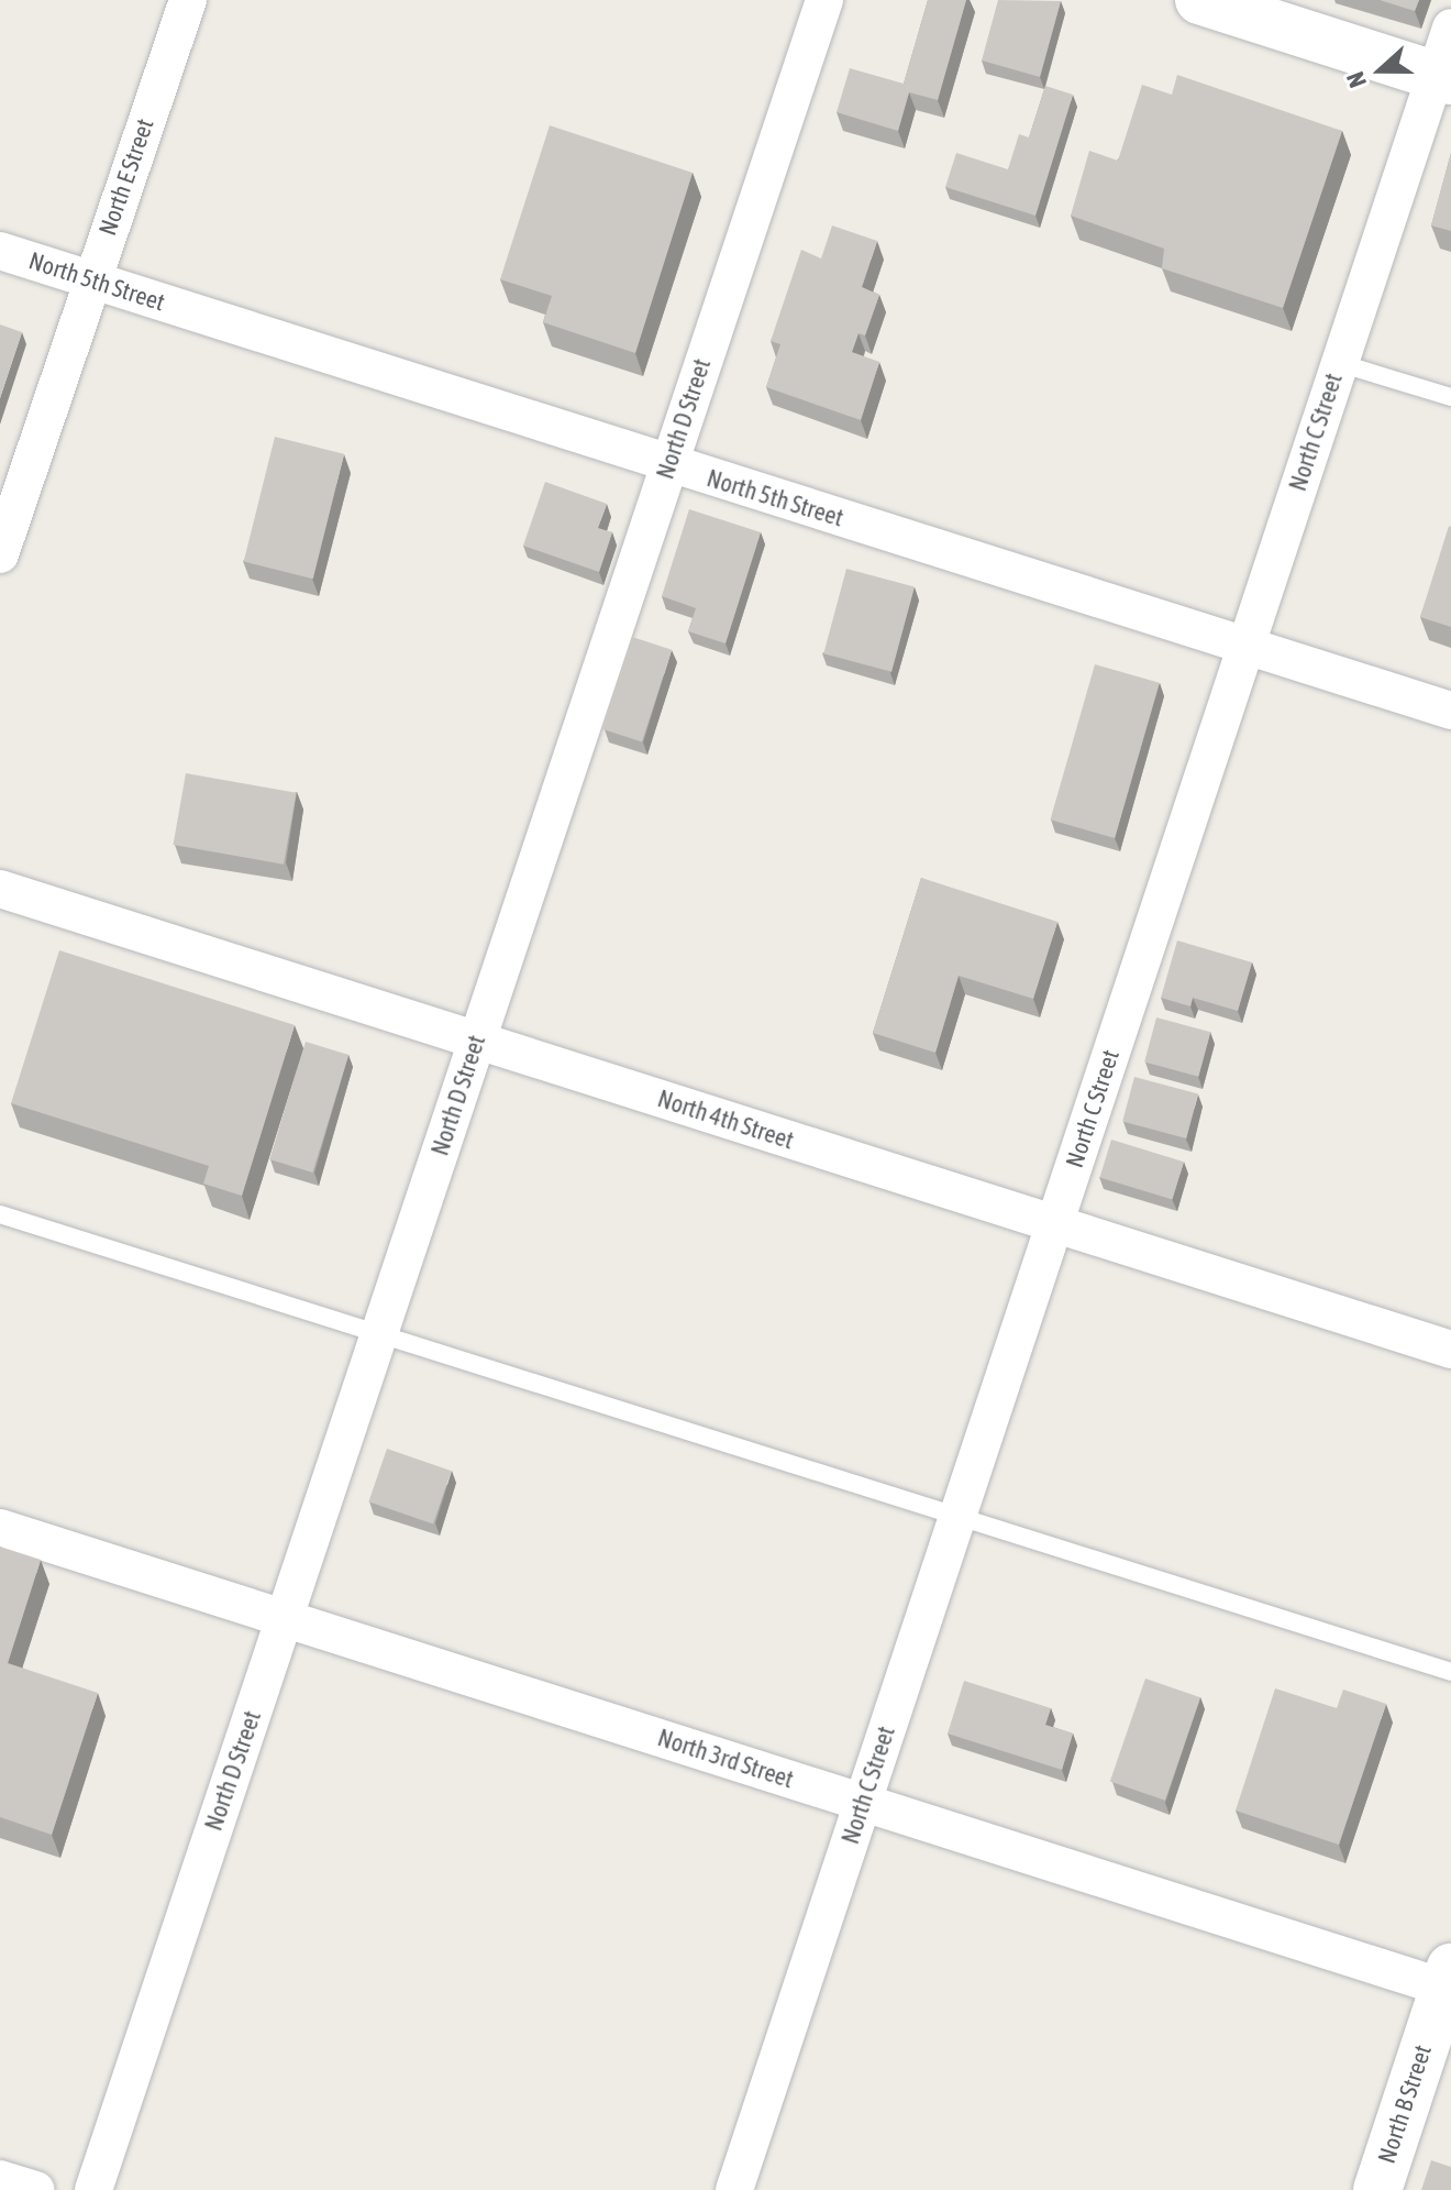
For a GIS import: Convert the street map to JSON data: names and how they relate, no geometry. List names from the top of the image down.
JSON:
{
  "streets": {
    "street": [
      "North E Street",
      "North 5th Street",
      "North D Street",
      "North C Street",
      "North 4th Street",
      "North 3rd Street",
      "North B Street"
    ]
  },
  "crossings": [
    ["North E Street", "North 5th Street"],
    ["North 5th Street", "North D Street"],
    ["North 5th Street", "North C Street"],
    ["North D Street", "North 4th Street"],
    ["North D Street", "North 3rd Street"],
    ["North C Street", "North 4th Street"],
    ["North C Street", "North 3rd Street"],
    ["North 3rd Street", "North B Street"]
  ],
  "north": "left"
}
